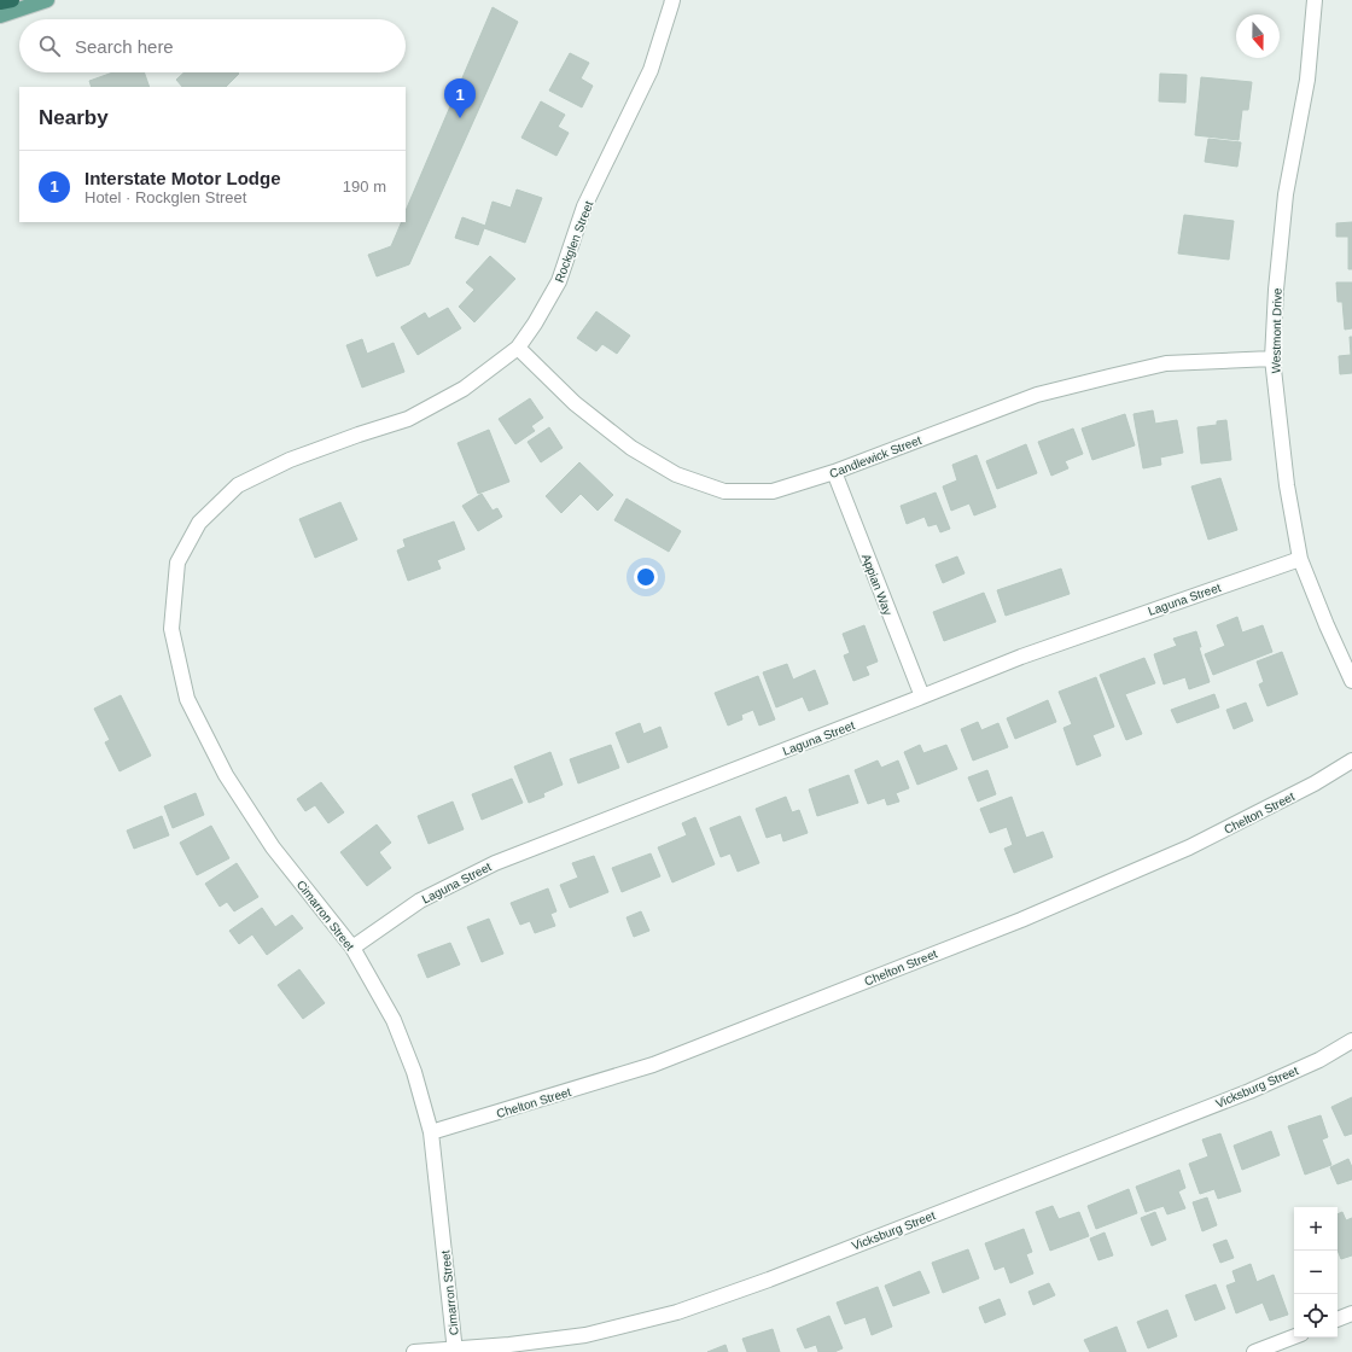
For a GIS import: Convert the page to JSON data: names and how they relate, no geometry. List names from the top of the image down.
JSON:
{
  "streets": {
    "street": [
      "Rockglen Street",
      "Westmont Drive",
      "Candlewick Street",
      "Appian Way",
      "Laguna Street",
      "Chelton Street",
      "Cimarron Street",
      "Vicksburg Street"
    ]
  },
  "crossings": [
    ["Rockglen Street", "Candlewick Street"],
    ["Rockglen Street", "Cimarron Street"],
    ["Westmont Drive", "Candlewick Street"],
    ["Westmont Drive", "Laguna Street"],
    ["Candlewick Street", "Appian Way"],
    ["Appian Way", "Laguna Street"],
    ["Laguna Street", "Cimarron Street"],
    ["Chelton Street", "Cimarron Street"],
    ["Cimarron Street", "Vicksburg Street"]
  ],
  "north": "bottom",
  "page": {
    "search": "Search here",
    "pins": "1",
    "heading": "Nearby",
    "list": [
      {
        "mark": "1",
        "name": "Interstate Motor Lodge",
        "note": "Hotel · Rockglen Street",
        "value": "190 m"
      }
    ],
    "map_buttons": ["+", "−"]
  }
}
